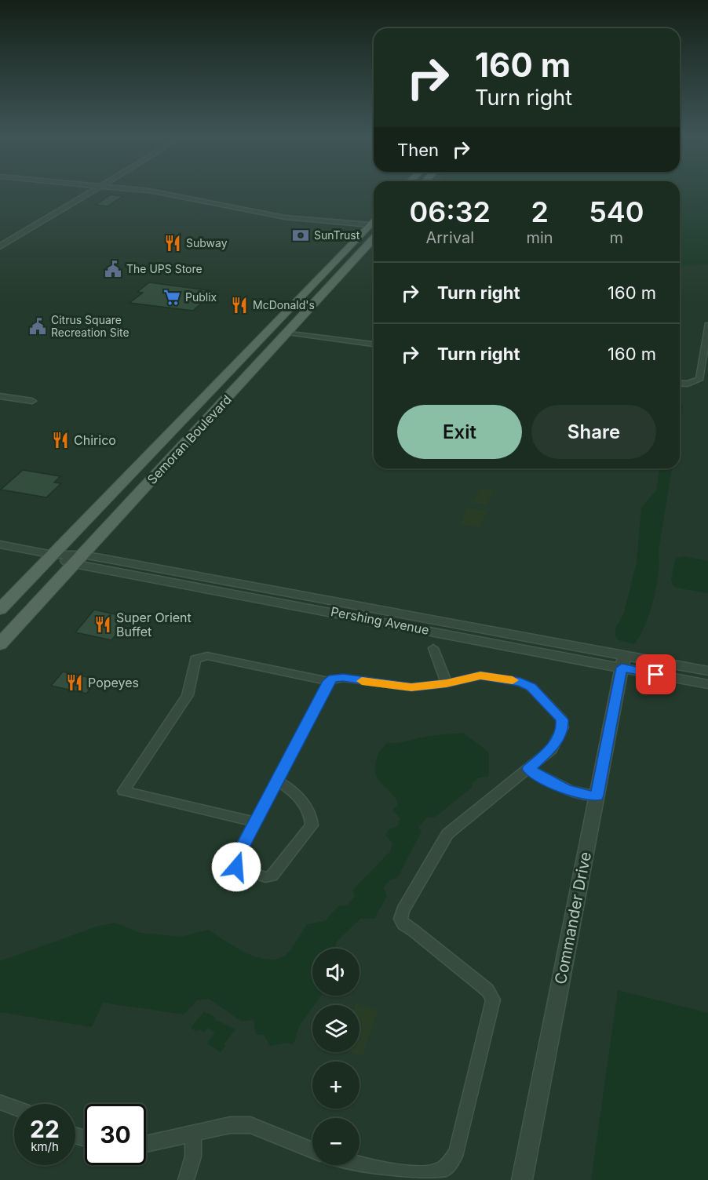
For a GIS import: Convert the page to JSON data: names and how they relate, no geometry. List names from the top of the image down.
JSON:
{
  "streets": {
    "main road": ["Semoran Boulevard"],
    "street": ["Pershing Avenue", "Commander Drive"]
  },
  "crossings": [
    ["Semoran Boulevard", "Pershing Avenue"],
    ["Pershing Avenue", "Commander Drive"]
  ],
  "places": {
    "bank": ["SunTrust"],
    "restaurant": [
      "Subway",
      "McDonald's",
      "Chirico",
      "Super Orient Buffet",
      "Popeyes"
    ],
    "public building": ["The UPS Store", "Citrus Square Recreation Site"],
    "supermarket": ["Publix"]
  },
  "page": {
    "turn": ["160 m", "Turn right"],
    "then": "Then",
    "eta": [
      "06:32",
      "Arrival",
      "2",
      "min",
      "540",
      "m"
    ],
    "list": [
      {
        "name": "Turn right",
        "value": "160 m"
      },
      {
        "name": "Turn right",
        "value": "160 m"
      }
    ],
    "buttons": ["Exit", "Share"],
    "map_buttons": ["+", "−"],
    "speed": "22 km/h",
    "limit": "30"
  }
}
